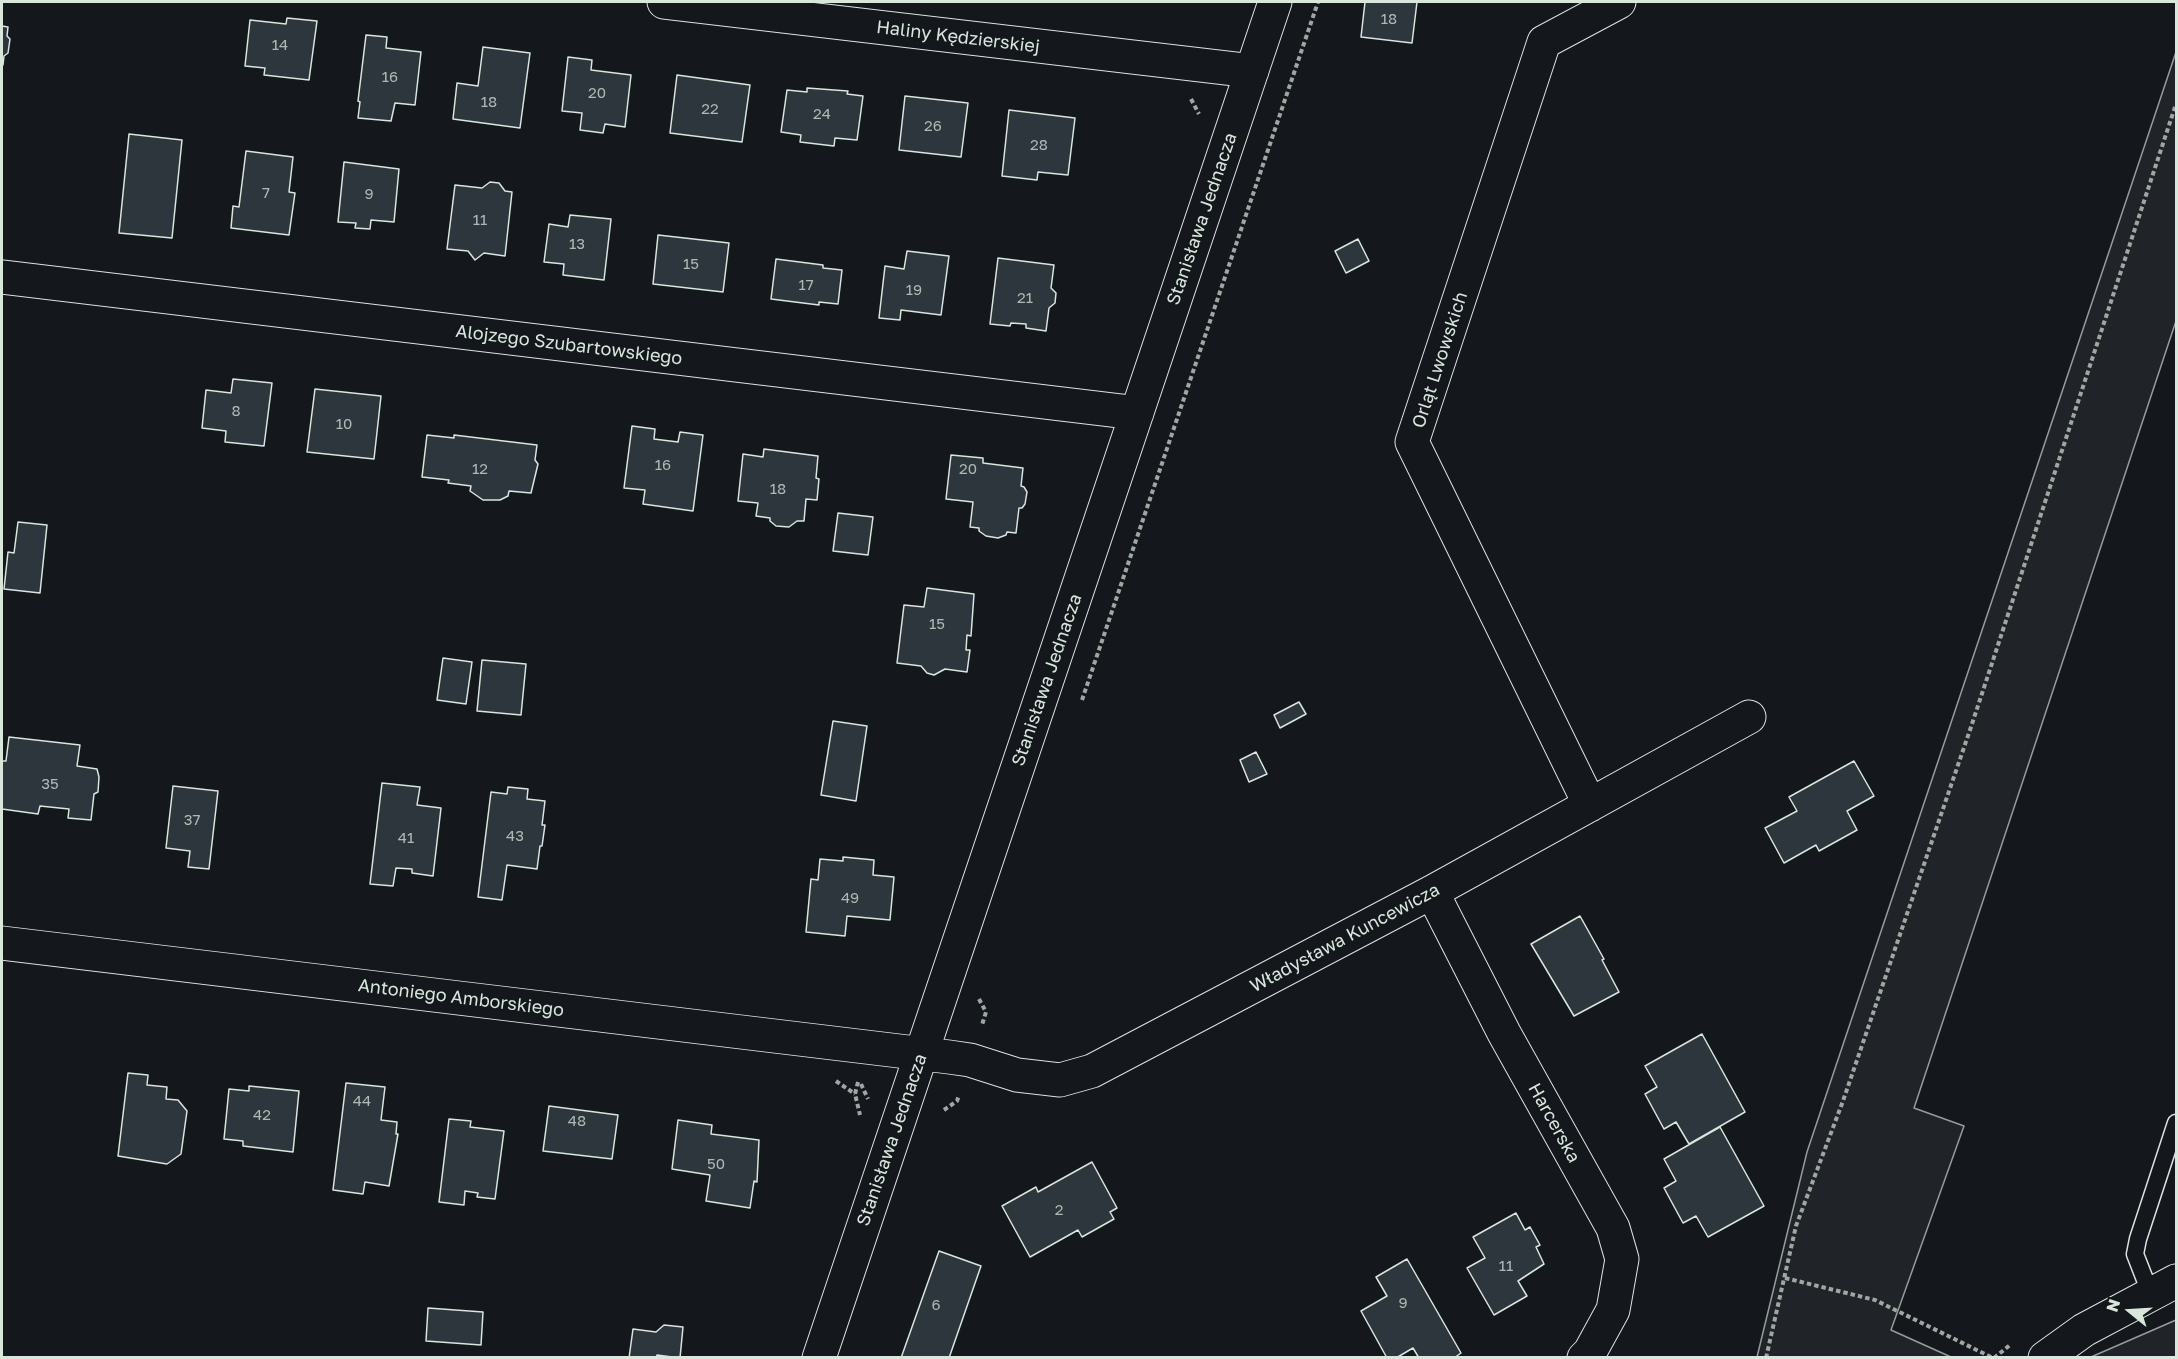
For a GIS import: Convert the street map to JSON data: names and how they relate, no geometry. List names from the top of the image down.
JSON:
{
  "streets": {
    "street": [
      "Haliny Kędzierskiej",
      "Stanisława Jednacza",
      "Alojzego Szubartowskiego",
      "Orląt Lwowskich",
      "Władysława Kuncewicza",
      "Antoniego Amborskiego",
      "Harcerska"
    ]
  },
  "crossings": [
    ["Haliny Kędzierskiej", "Stanisława Jednacza"],
    ["Stanisława Jednacza", "Alojzego Szubartowskiego"],
    ["Stanisława Jednacza", "Władysława Kuncewicza"],
    ["Stanisława Jednacza", "Antoniego Amborskiego"],
    ["Orląt Lwowskich", "Władysława Kuncewicza"],
    ["Władysława Kuncewicza", "Antoniego Amborskiego"],
    ["Władysława Kuncewicza", "Harcerska"]
  ],
  "house_numbers": [
    "18",
    "14",
    "16",
    "20",
    "18",
    "22",
    "24",
    "26",
    "28",
    "7",
    "9",
    "11",
    "13",
    "15",
    "17",
    "19",
    "21",
    "8",
    "10",
    "16",
    "12",
    "20",
    "18",
    "15",
    "35",
    "37",
    "43",
    "41",
    "49",
    "44",
    "42",
    "48",
    "50",
    "2",
    "11",
    "9",
    "6"
  ],
  "north": "left"
}
